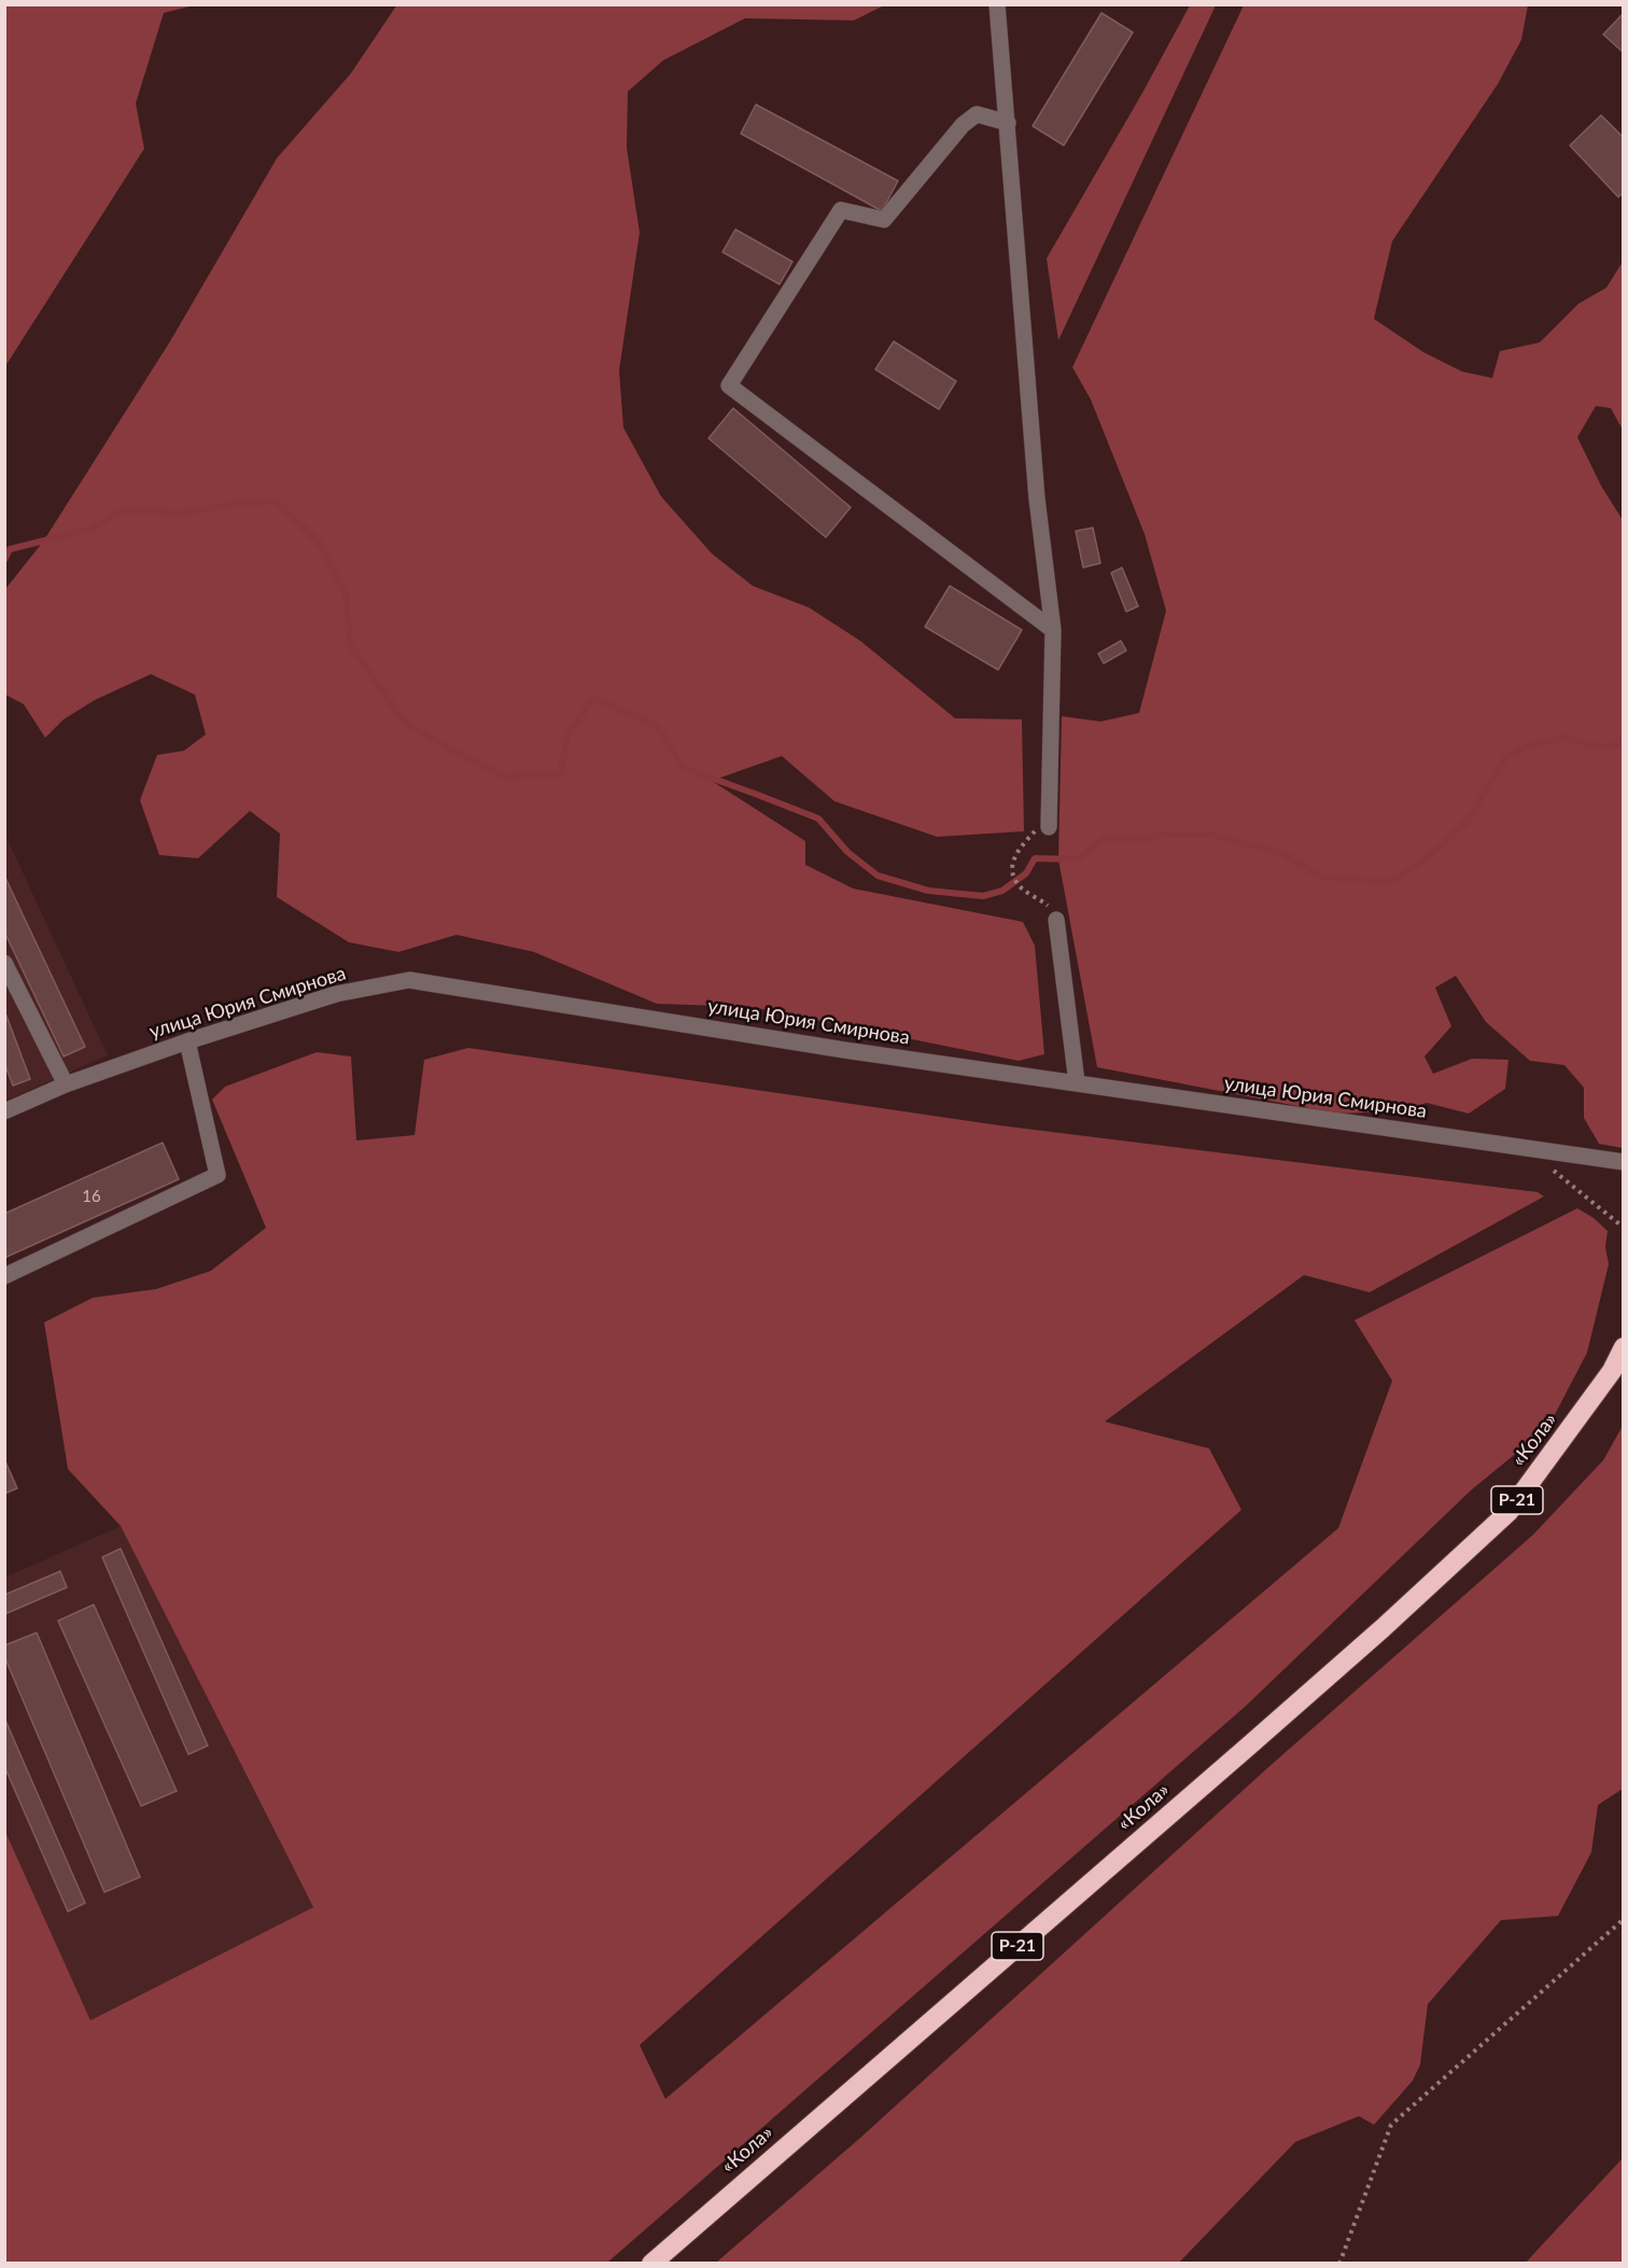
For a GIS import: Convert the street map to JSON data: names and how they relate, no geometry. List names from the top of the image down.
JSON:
{
  "streets": {
    "highway": ["«Кола»", "Р-21"],
    "street": ["улица Юрия Смирнова"]
  },
  "house_numbers": ["16"]
}
